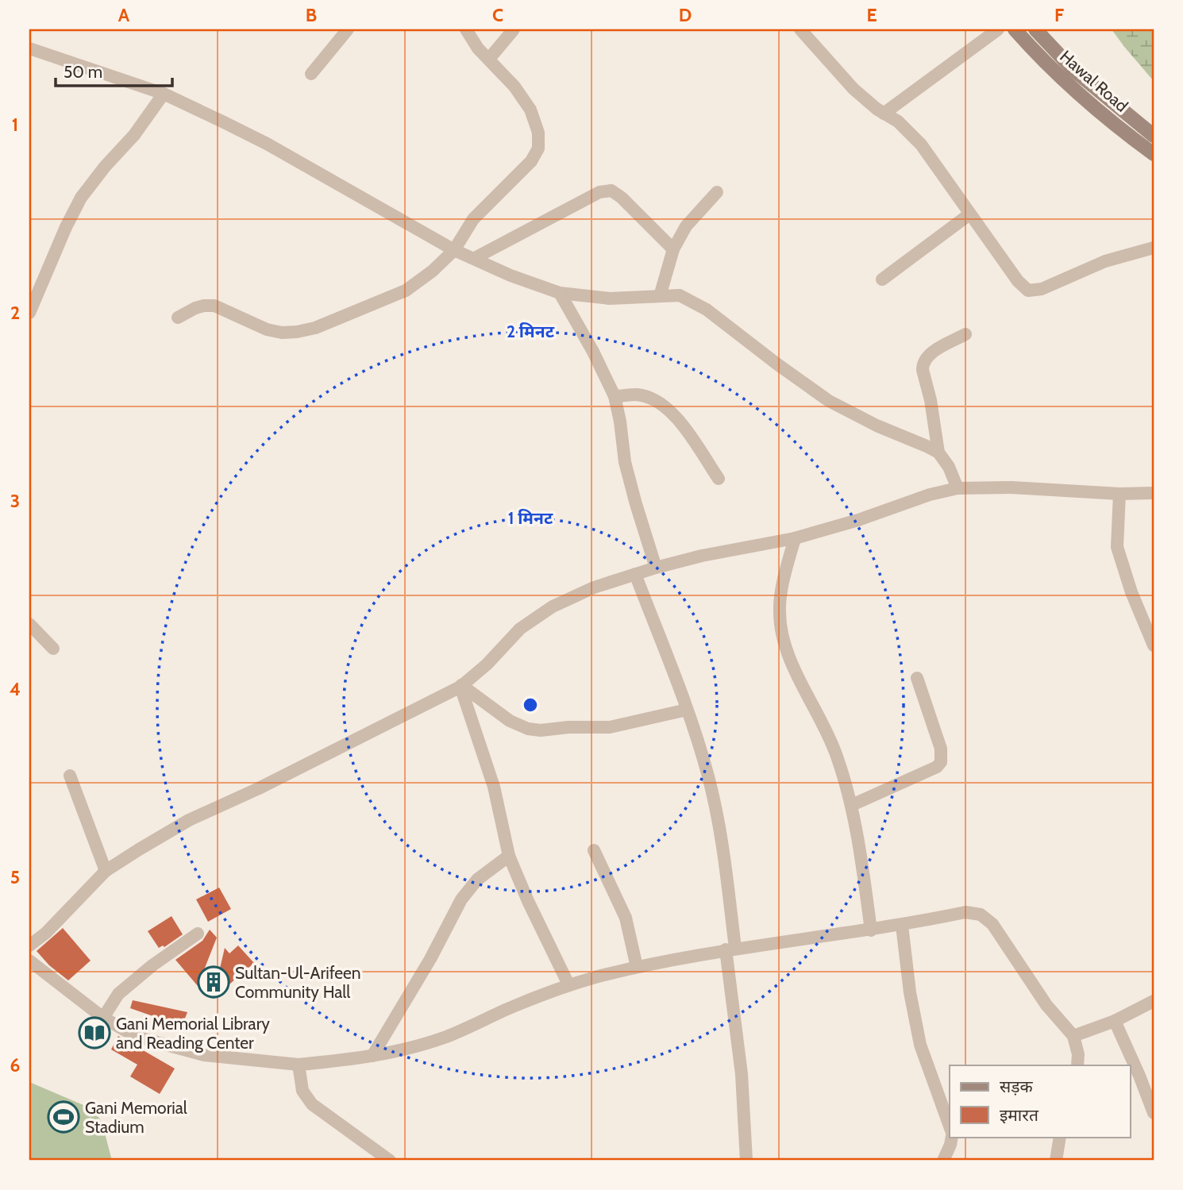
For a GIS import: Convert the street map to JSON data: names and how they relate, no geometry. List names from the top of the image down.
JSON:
{
  "streets": {
    "main road": ["Hawal Road"]
  },
  "places": {
    "building": ["Sultan-Ul-Arifeen Community Hall"],
    "library": ["Gani Memorial Library and Reading Center"],
    "sports": ["Gani Memorial Stadium"]
  },
  "legend": ["सड़क", "इमारत"],
  "scale_bar": "50 m",
  "grid": {
    "columns": [
      "A",
      "B",
      "C",
      "D",
      "E",
      "F"
    ],
    "rows": [
      "1",
      "2",
      "3",
      "4",
      "5",
      "6"
    ]
  },
  "rings": ["2 मिनट", "1 मिनट"]
}
